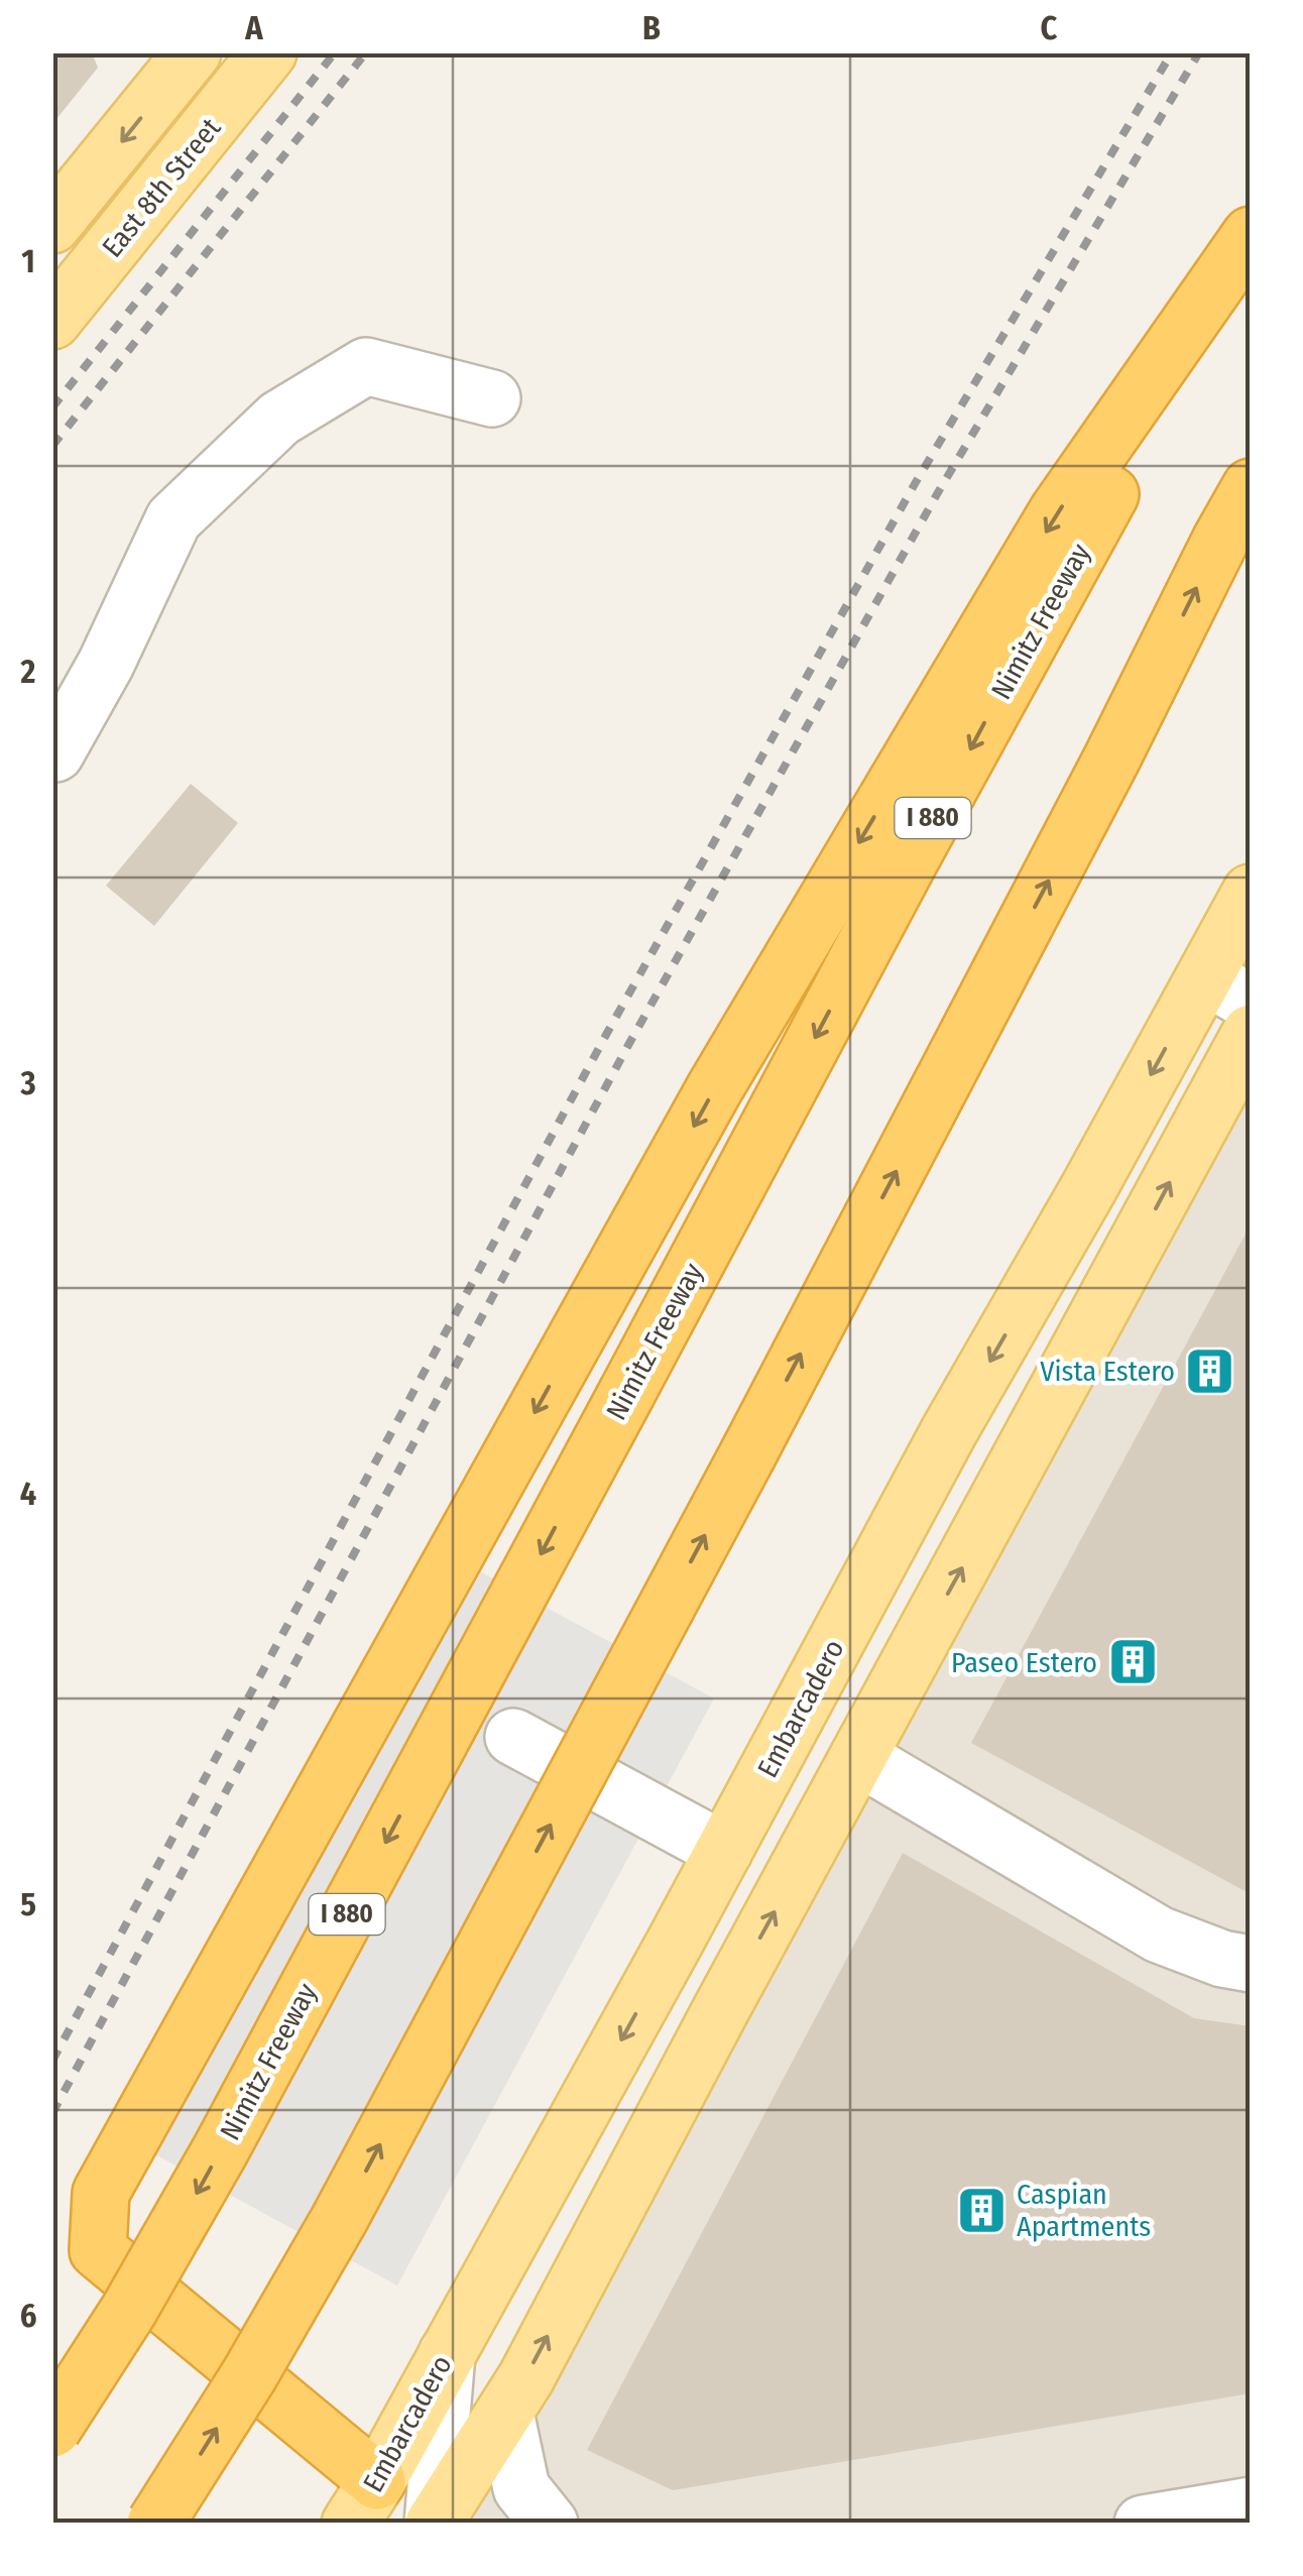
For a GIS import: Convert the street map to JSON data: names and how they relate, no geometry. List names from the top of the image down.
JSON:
{
  "streets": {
    "highway": ["Nimitz Freeway", "I 880"],
    "main road": ["East 8th Street", "Embarcadero"]
  },
  "places": {
    "building": ["Vista Estero", "Paseo Estero", "Caspian Apartments"]
  },
  "grid": {
    "columns": ["A", "B", "C"],
    "rows": [
      "1",
      "2",
      "3",
      "4",
      "5",
      "6"
    ]
  }
}
